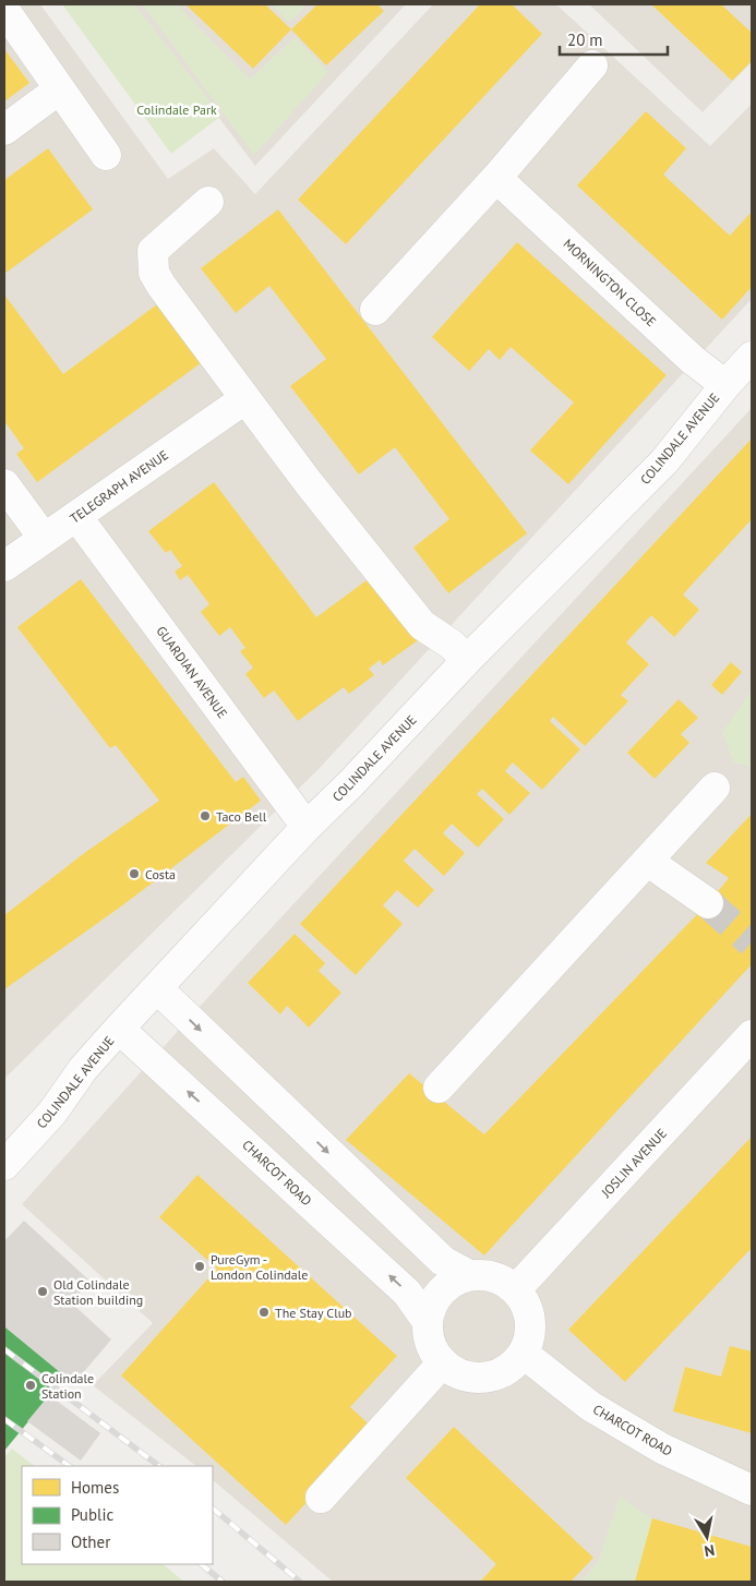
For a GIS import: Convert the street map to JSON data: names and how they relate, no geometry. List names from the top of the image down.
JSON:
{
  "streets": {
    "street": [
      "MORNINGTON CLOSE",
      "COLINDALE AVENUE",
      "TELEGRAPH AVENUE",
      "GUARDIAN AVENUE",
      "JOSLIN AVENUE",
      "CHARCOT ROAD"
    ]
  },
  "crossings": [
    ["MORNINGTON CLOSE", "COLINDALE AVENUE"],
    ["COLINDALE AVENUE", "GUARDIAN AVENUE"],
    ["COLINDALE AVENUE", "CHARCOT ROAD"],
    ["TELEGRAPH AVENUE", "GUARDIAN AVENUE"],
    ["JOSLIN AVENUE", "CHARCOT ROAD"]
  ],
  "parks": ["Colindale Park"],
  "places": [
    "Taco Bell",
    "Costa",
    "PureGym - London Colindale",
    "Old Colindale Station building",
    "The Stay Club",
    "Colindale Station"
  ],
  "legend": ["Homes", "Public", "Other"],
  "scale_bar": "20 m",
  "north": "bottom"
}
